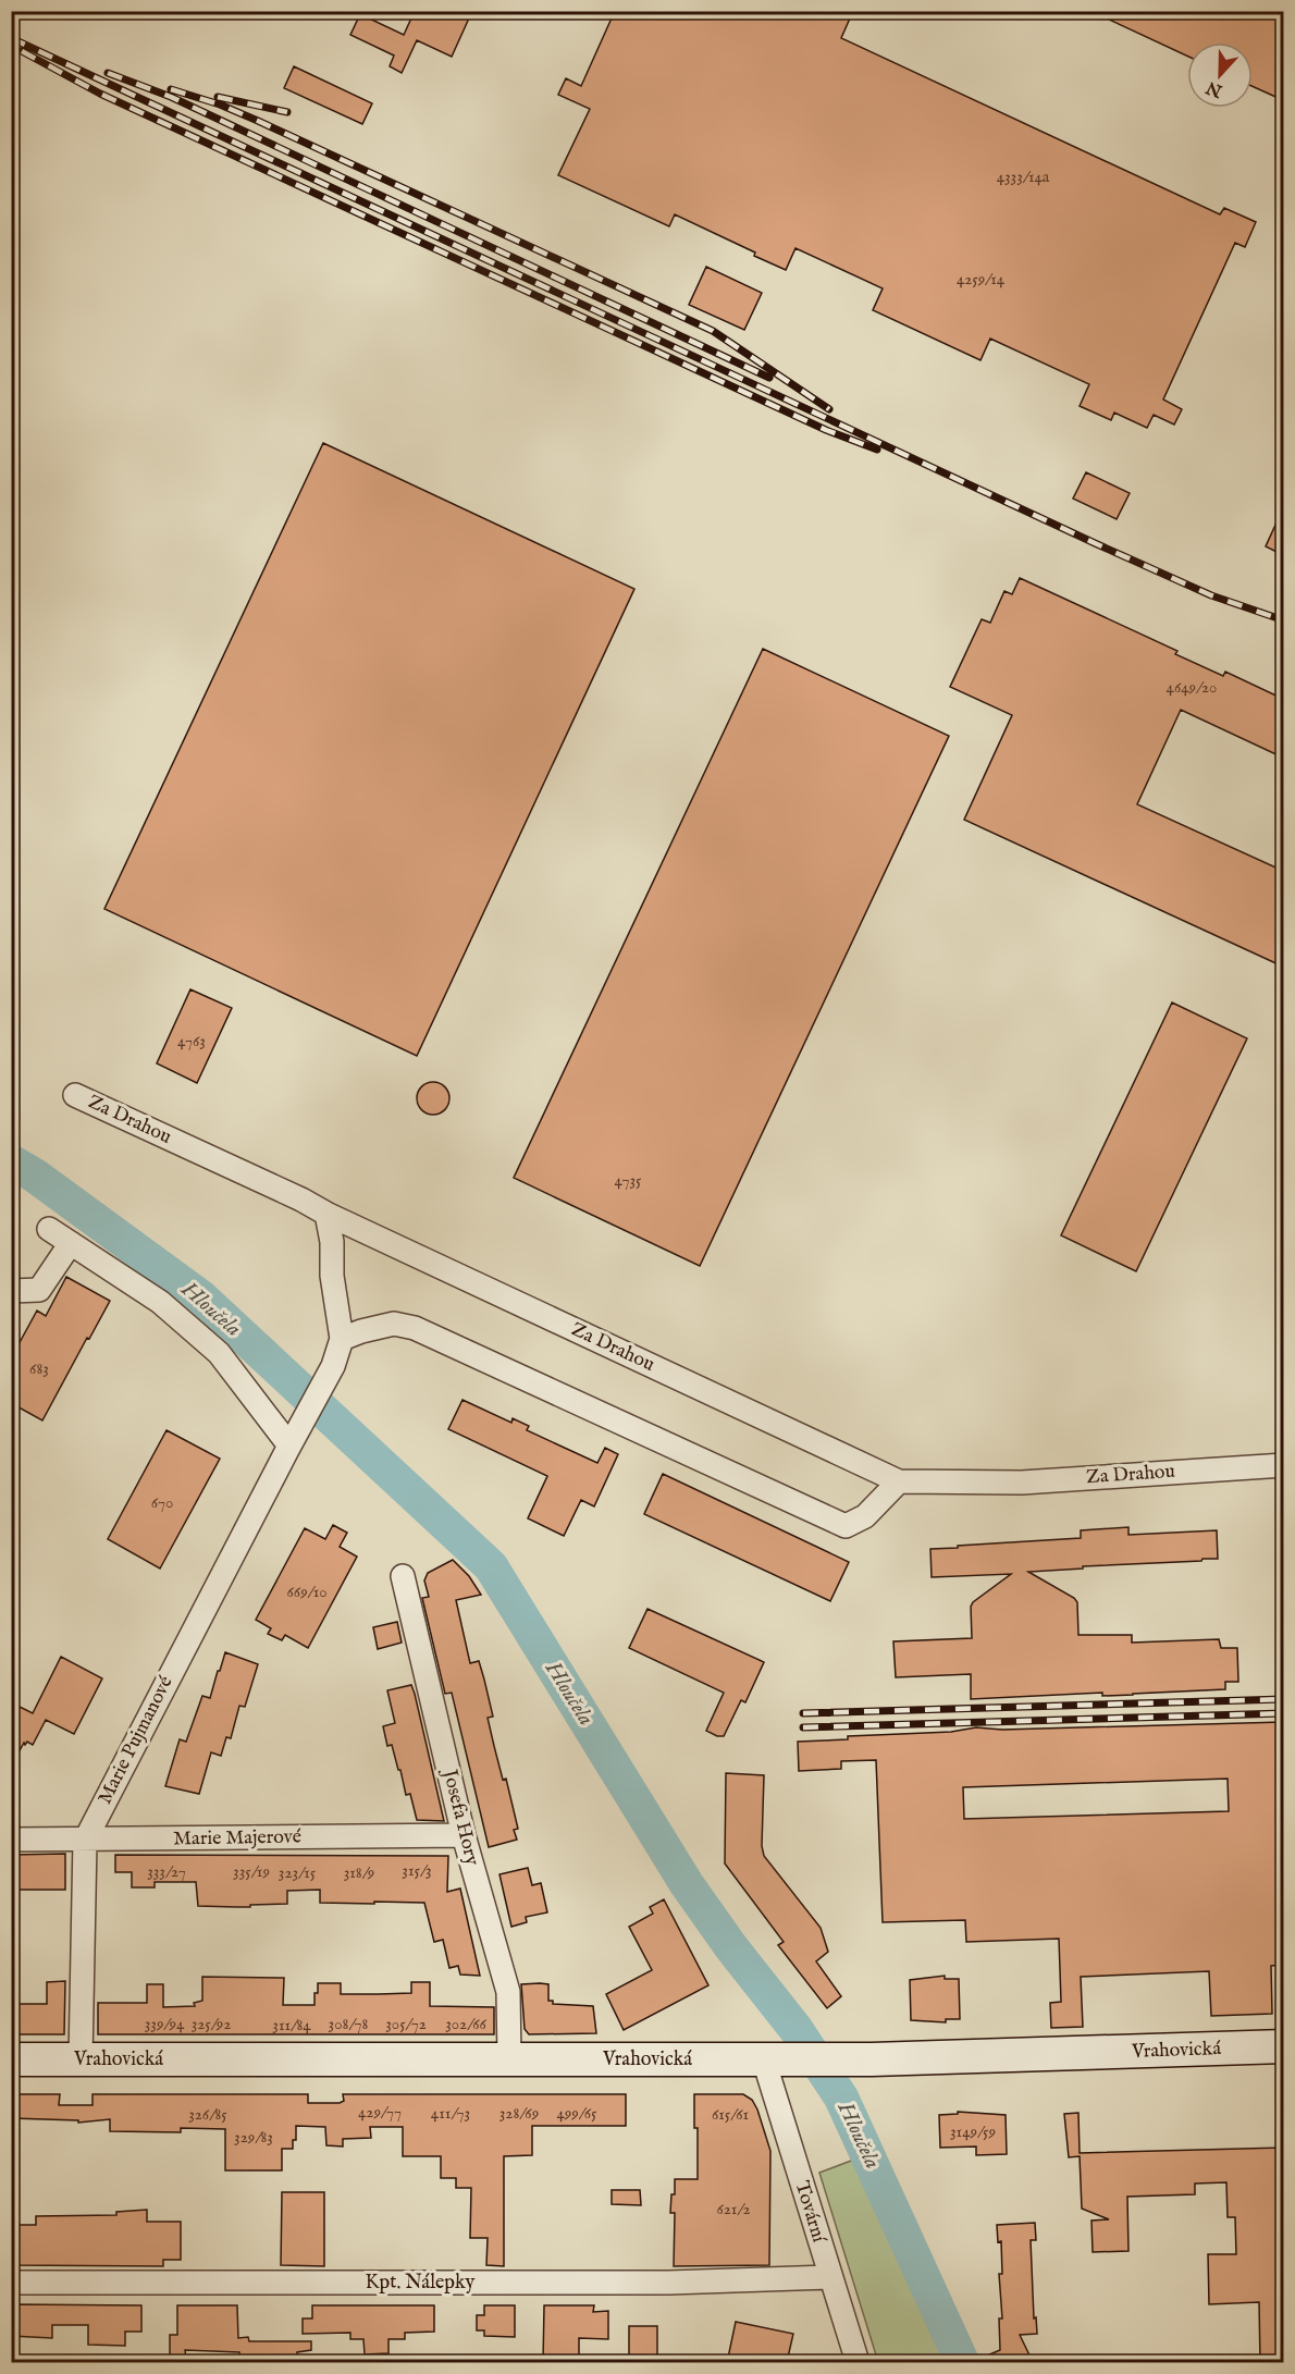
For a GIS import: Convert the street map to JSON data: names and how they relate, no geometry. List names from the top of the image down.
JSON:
{
  "streets": {
    "street": [
      "Za Drahou",
      "Marie Pujmanové",
      "Josefa Hory",
      "Marie Majerové",
      "Vrahovická",
      "Tovární",
      "Kpt. Nálepky"
    ]
  },
  "crossings": [
    ["Marie Pujmanové", "Marie Majerové"],
    ["Marie Pujmanové", "Vrahovická"],
    ["Josefa Hory", "Marie Majerové"],
    ["Josefa Hory", "Vrahovická"],
    ["Vrahovická", "Tovární"],
    ["Tovární", "Kpt. Nálepky"]
  ],
  "water": ["Hloučela"],
  "house_numbers": [
    "4333/14a",
    "4259/14",
    "4649/20",
    "4763",
    "4735",
    "683",
    "670",
    "669/10",
    "315/3",
    "333/27",
    "335/19",
    "323/15",
    "318/9",
    "339/94",
    "325/92",
    "308/78",
    "305/72",
    "302/66",
    "311/84",
    "429/77",
    "411/73",
    "328/69",
    "499/65",
    "326/85",
    "615/61",
    "3149/59",
    "329/83",
    "621/2"
  ],
  "north": "bottom"
}
